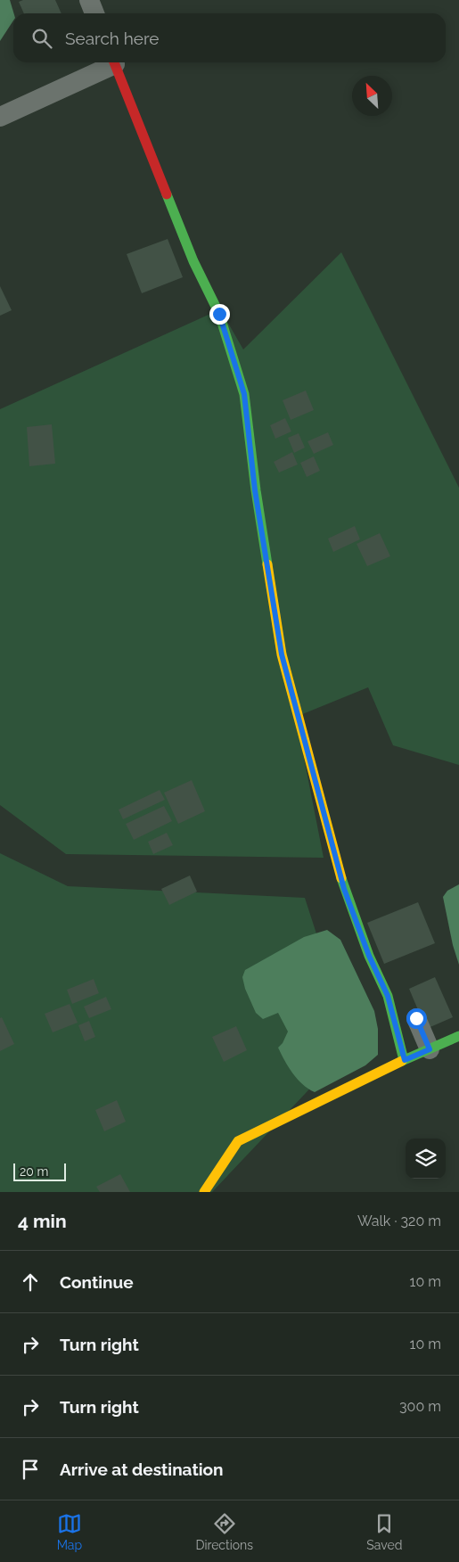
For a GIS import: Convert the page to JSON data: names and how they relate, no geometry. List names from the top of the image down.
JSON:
{
  "scale_bar": "20 m",
  "north": "top left",
  "page": {
    "search": "Search here",
    "scale": "20 m",
    "heading": ["4 min", "Walk · 320 m"],
    "list": [
      ["Continue", "10 m"],
      ["Turn right", "10 m"],
      ["Turn right", "300 m"],
      "Arrive at destination"
    ],
    "nav": ["Map", "Directions", "Saved"]
  }
}
